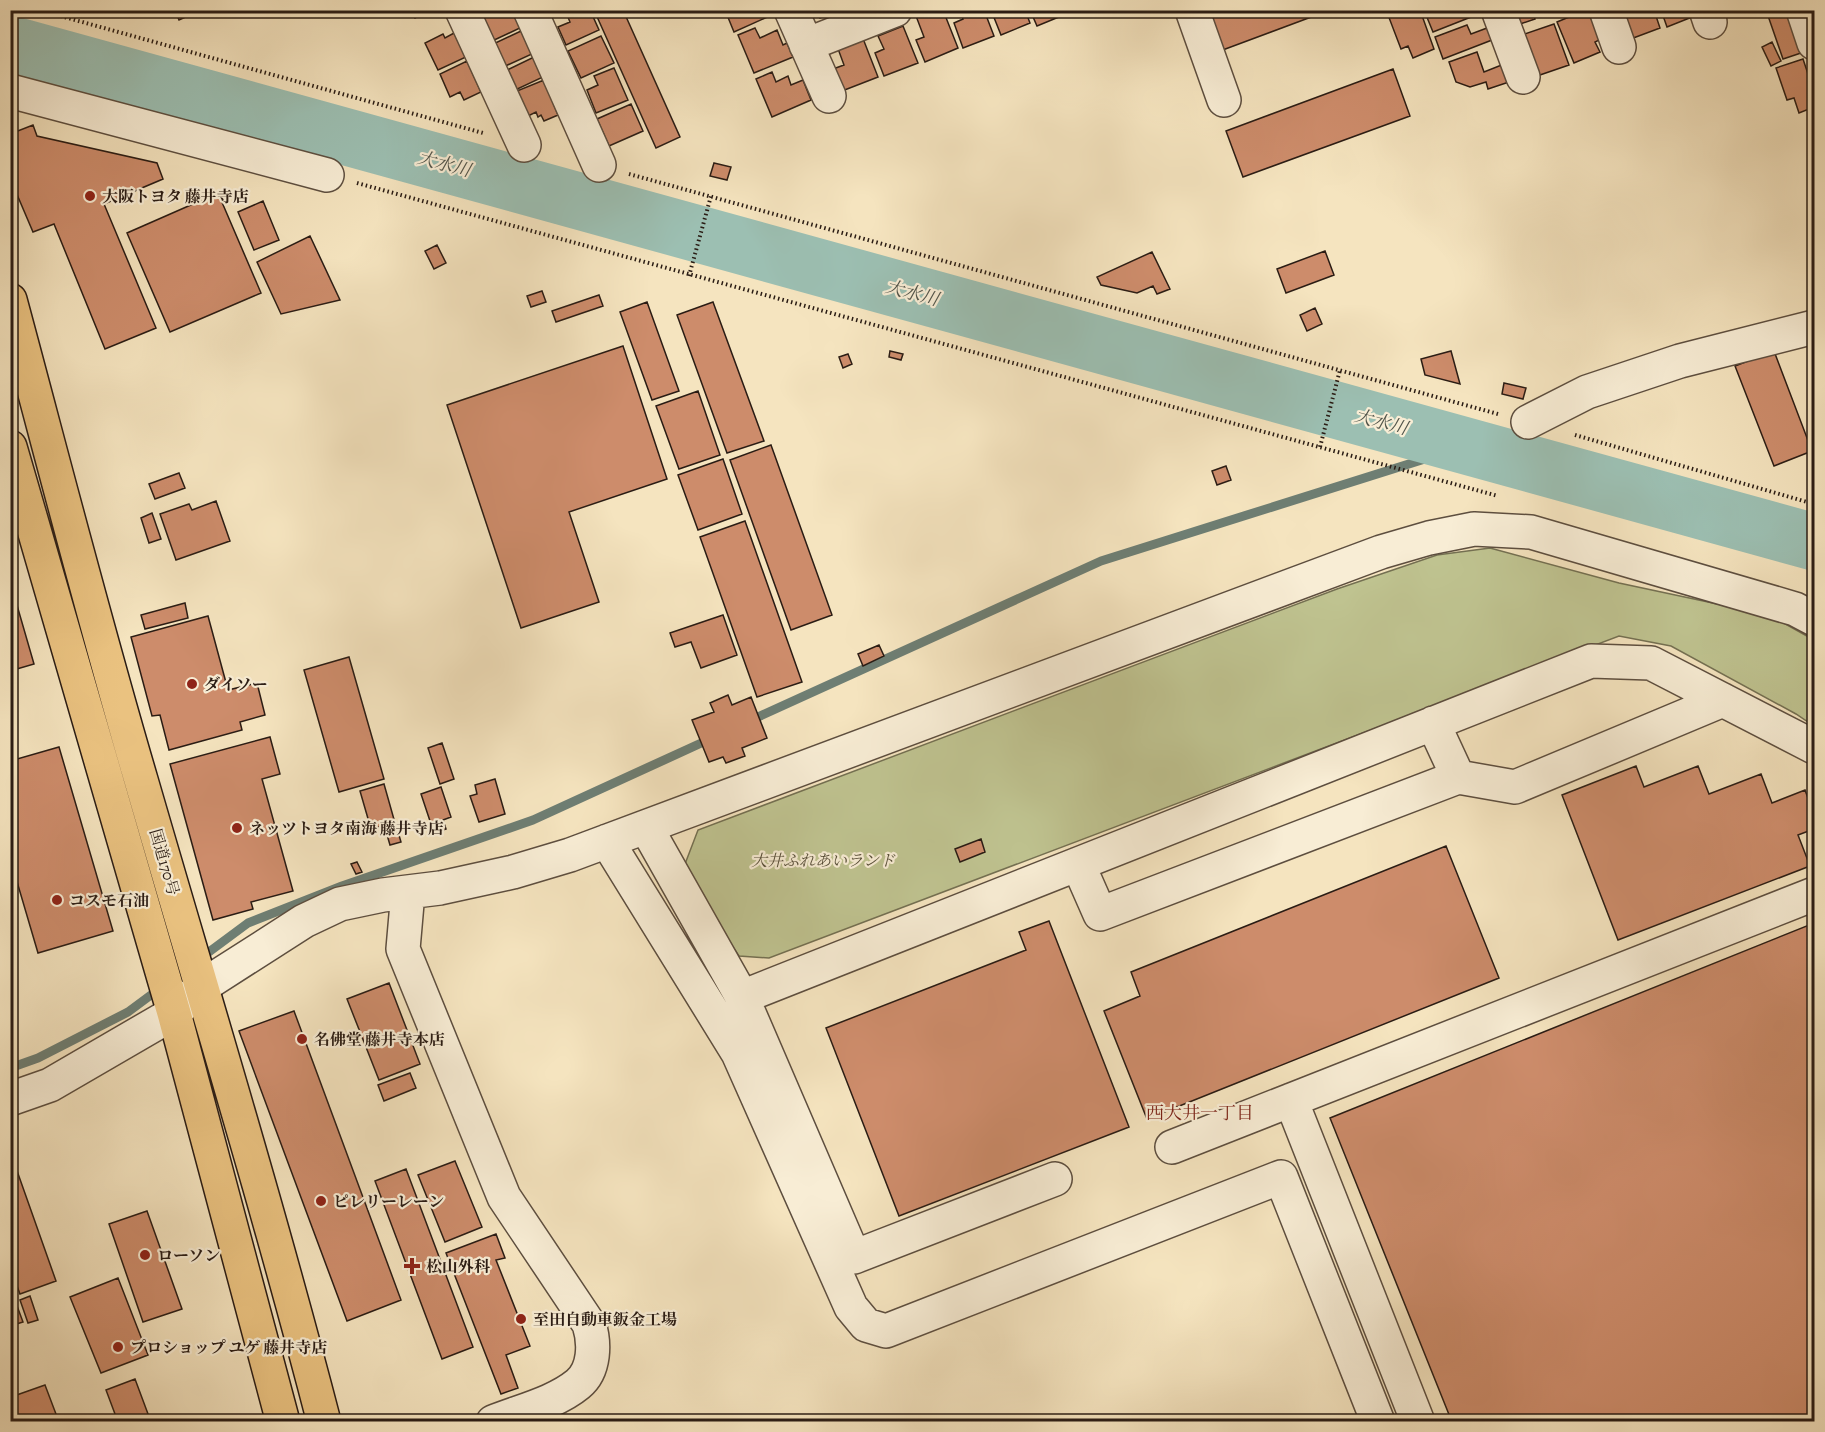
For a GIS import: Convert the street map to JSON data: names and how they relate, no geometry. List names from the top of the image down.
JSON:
{
  "streets": {
    "highway": ["国道170号"]
  },
  "districts": ["西大井一丁目"],
  "water": ["大水川"],
  "parks": ["大井ふれあいランド"],
  "places": {
    "other": [
      "大阪トヨタ 藤井寺店",
      "ダイソー",
      "ネッツトヨタ南海 藤井寺店",
      "コスモ石油",
      "名佛堂 藤井寺本店",
      "ピレリーレーン",
      "ローソン",
      "至田自動車鈑金工場",
      "プロショップ ユゲ 藤井寺店"
    ],
    "health": ["松山外科"]
  }
}
